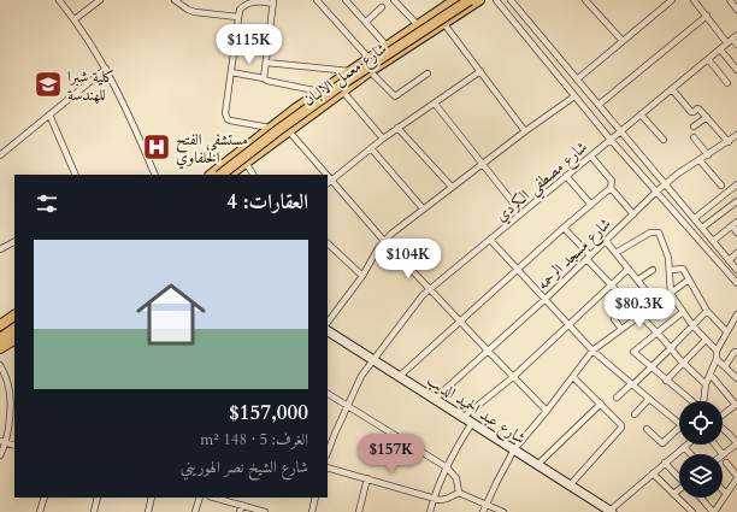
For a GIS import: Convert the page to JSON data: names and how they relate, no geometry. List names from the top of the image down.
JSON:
{
  "streets": {
    "main road": ["شارع معمل الالبان"],
    "street": ["شارع مصطفي الكردي", "شارع مسجد الرحمه", "شارع عبد الحميد الديب"]
  },
  "crossings": [
    ["شارع مصطفي الكردي", "شارع عبد الحميد الديب"],
    ["شارع مسجد الرحمه", "شارع عبد الحميد الديب"]
  ],
  "places": {
    "school or university": ["كلية شبرا للهندسة"],
    "hospital": ["مستشفي الفتح الخلفاوي"]
  },
  "page": {
    "price": [
      "$115K",
      "$104K",
      "$80.3K",
      "$157K"
    ],
    "heading": "العقارات: 4",
    "list": [
      {
        "name": "$157,000",
        "note": "الغرف: 5 · 148 m² · شارع الشيخ نصر الهوريني"
      }
    ]
  }
}
